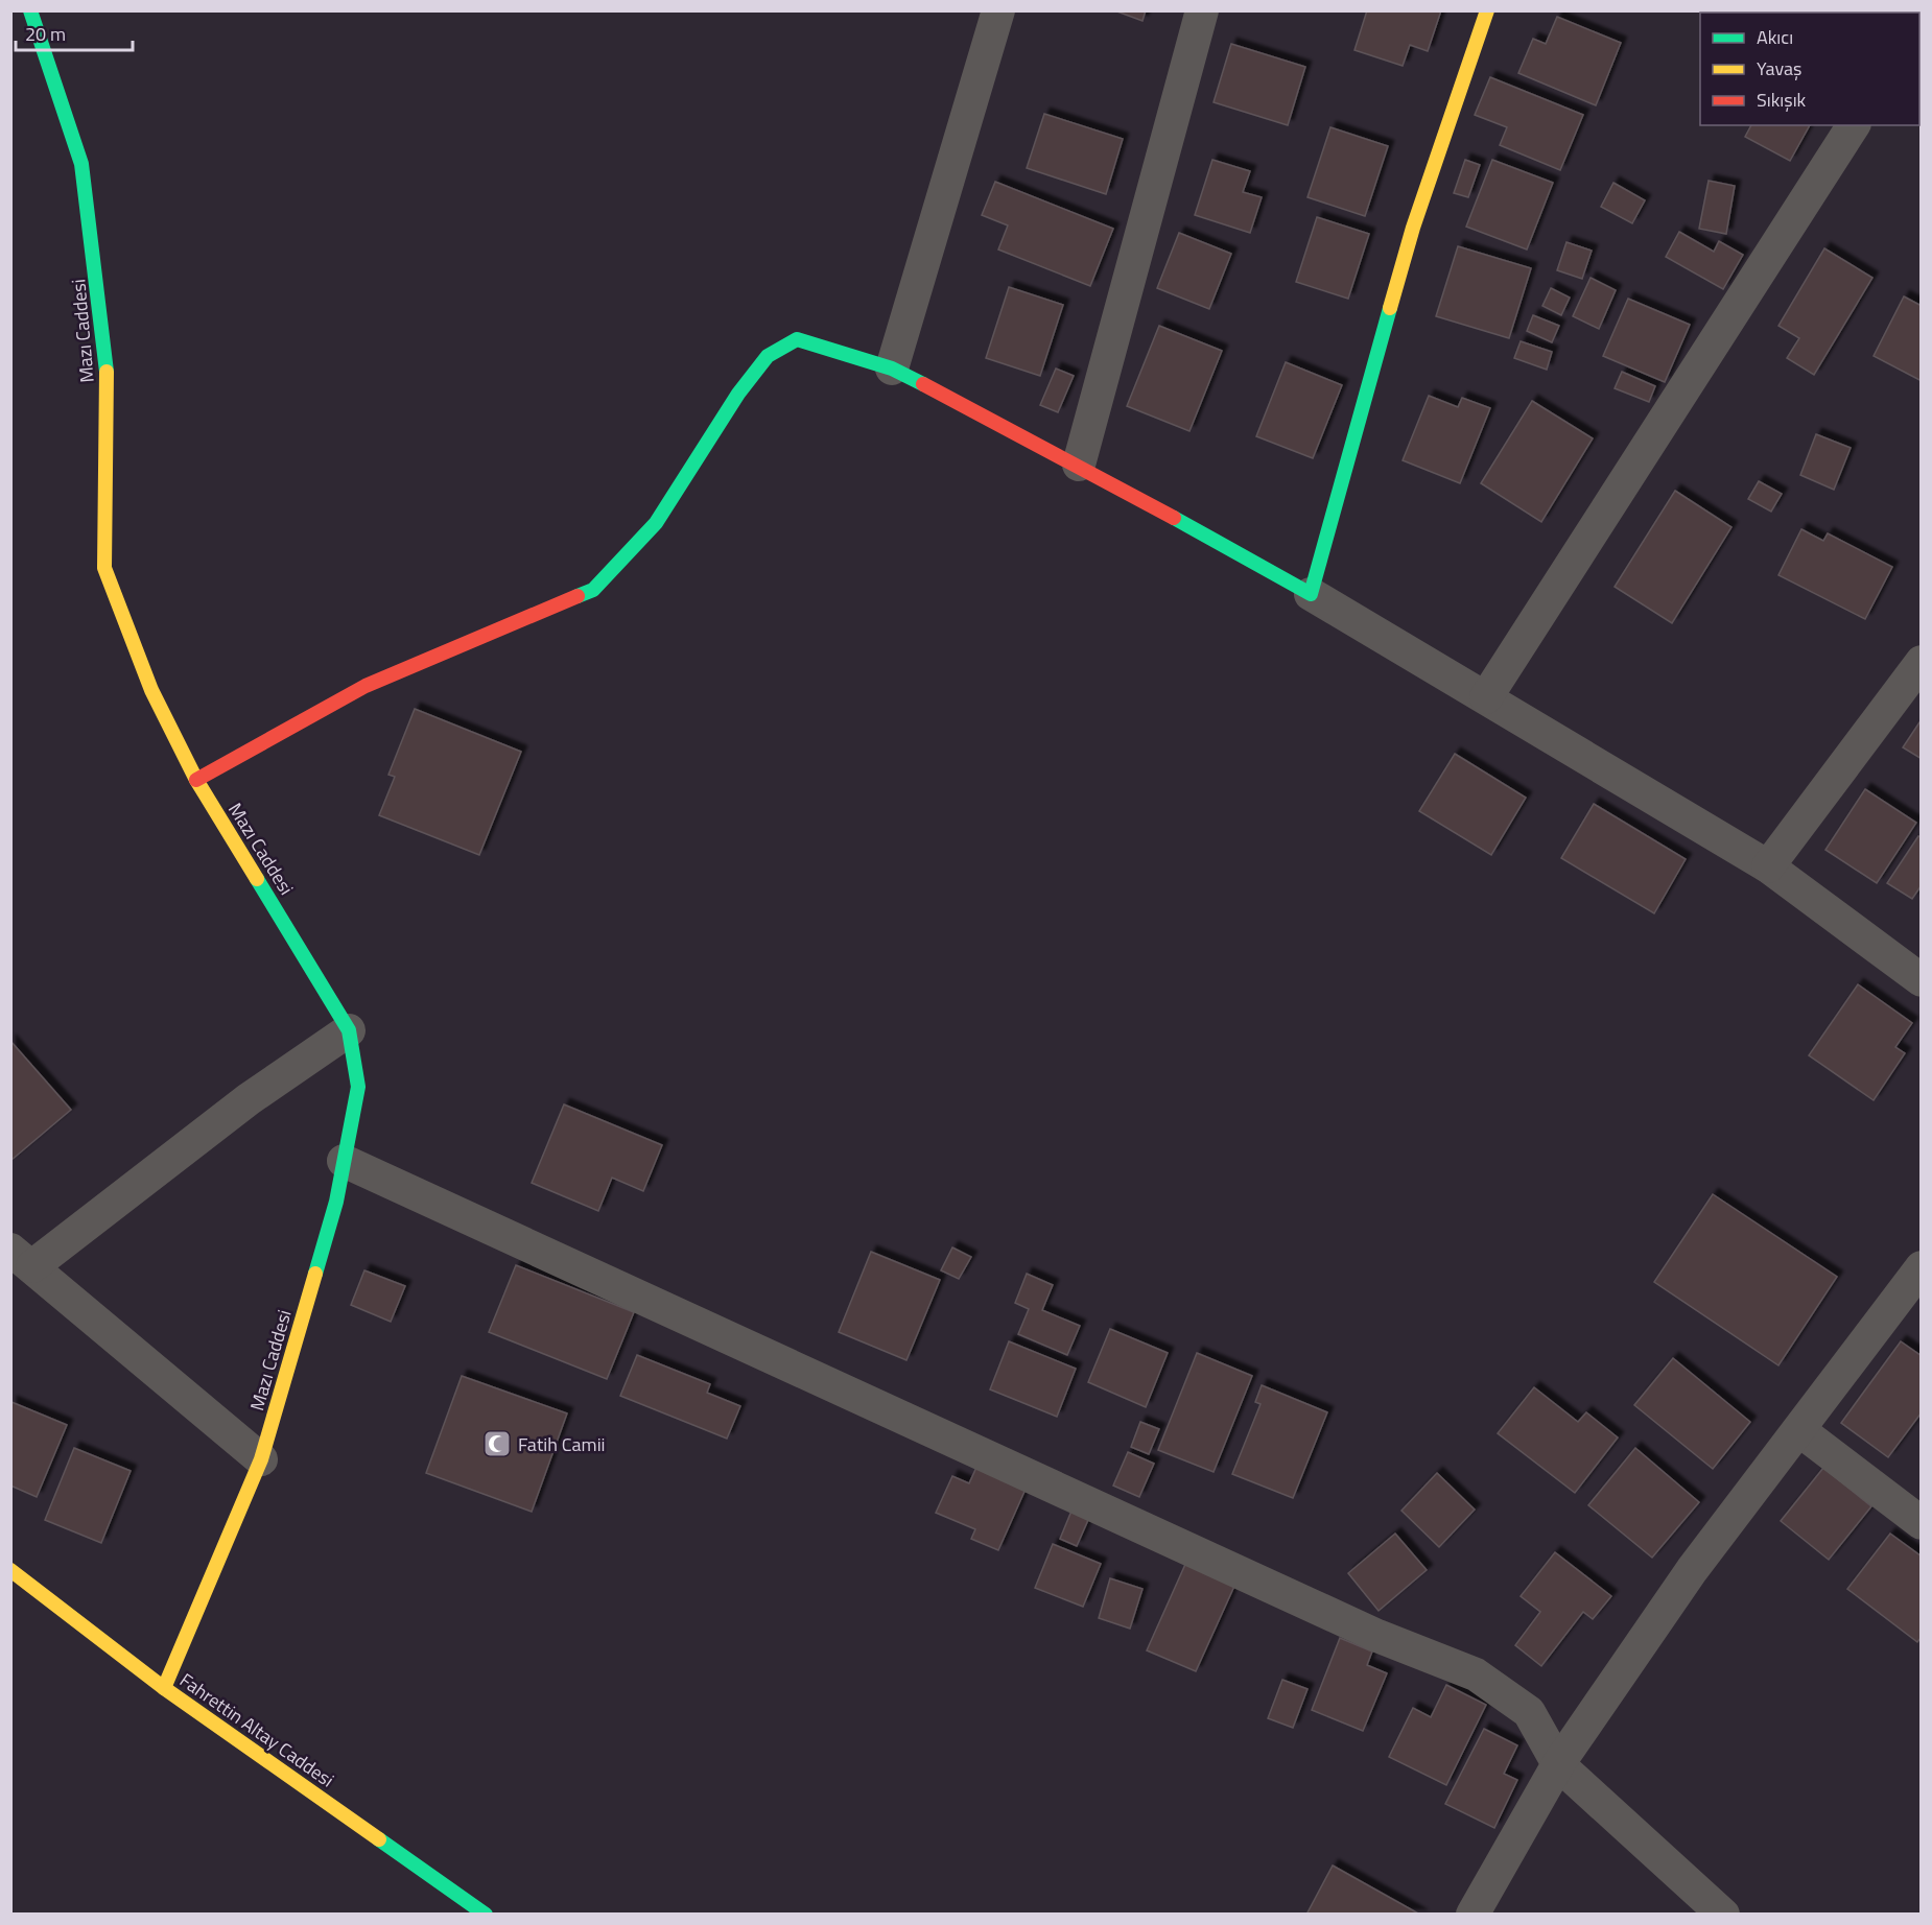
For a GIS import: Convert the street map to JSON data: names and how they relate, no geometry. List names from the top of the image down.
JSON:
{
  "streets": {
    "street": ["Mazı Caddesi", "Fahrettin Altay Caddesi"]
  },
  "crossings": [
    ["Mazı Caddesi", "Fahrettin Altay Caddesi"]
  ],
  "places": {
    "mosque": ["Fatih Camii"]
  },
  "legend": ["Akıcı", "Yavaş", "Sıkışık"],
  "scale_bar": "20 m"
}
